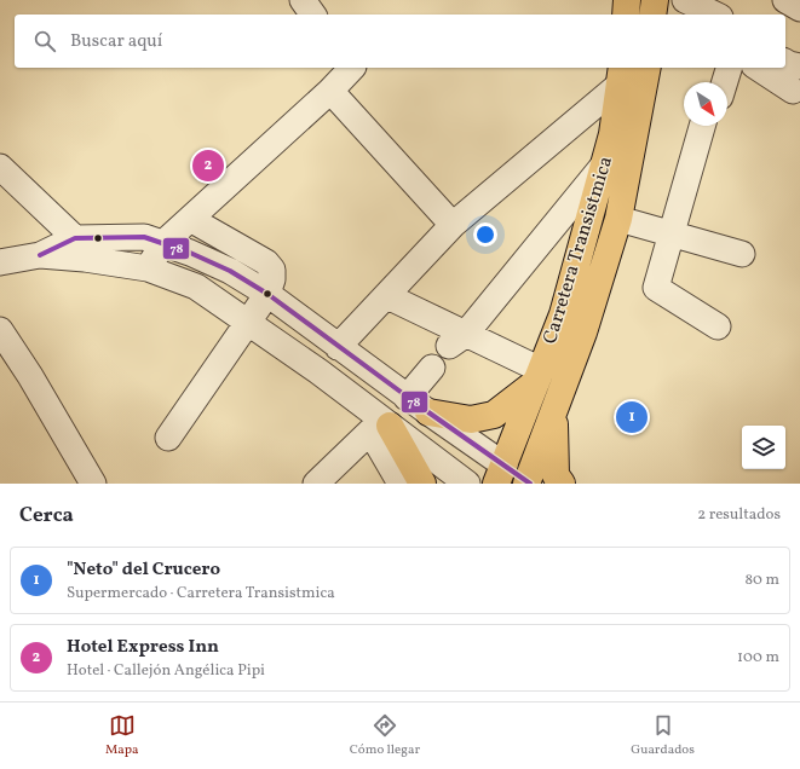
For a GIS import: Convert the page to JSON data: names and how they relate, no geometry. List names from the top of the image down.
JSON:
{
  "streets": {
    "main road": ["Carretera Transistmica"]
  },
  "lines": ["transit line 78"],
  "north": "bottom right",
  "page": {
    "search": "Buscar aquí",
    "pins": ["2", "1"],
    "heading": ["Cerca", "2 resultados"],
    "list": [
      {
        "mark": "1",
        "name": "\"Neto\" del Crucero",
        "note": "Supermercado · Carretera Transistmica",
        "value": "80 m"
      },
      {
        "mark": "2",
        "name": "Hotel Express Inn",
        "note": "Hotel · Callejón Angélica Pipi",
        "value": "100 m"
      }
    ],
    "nav": ["Mapa", "Cómo llegar", "Guardados"]
  }
}
